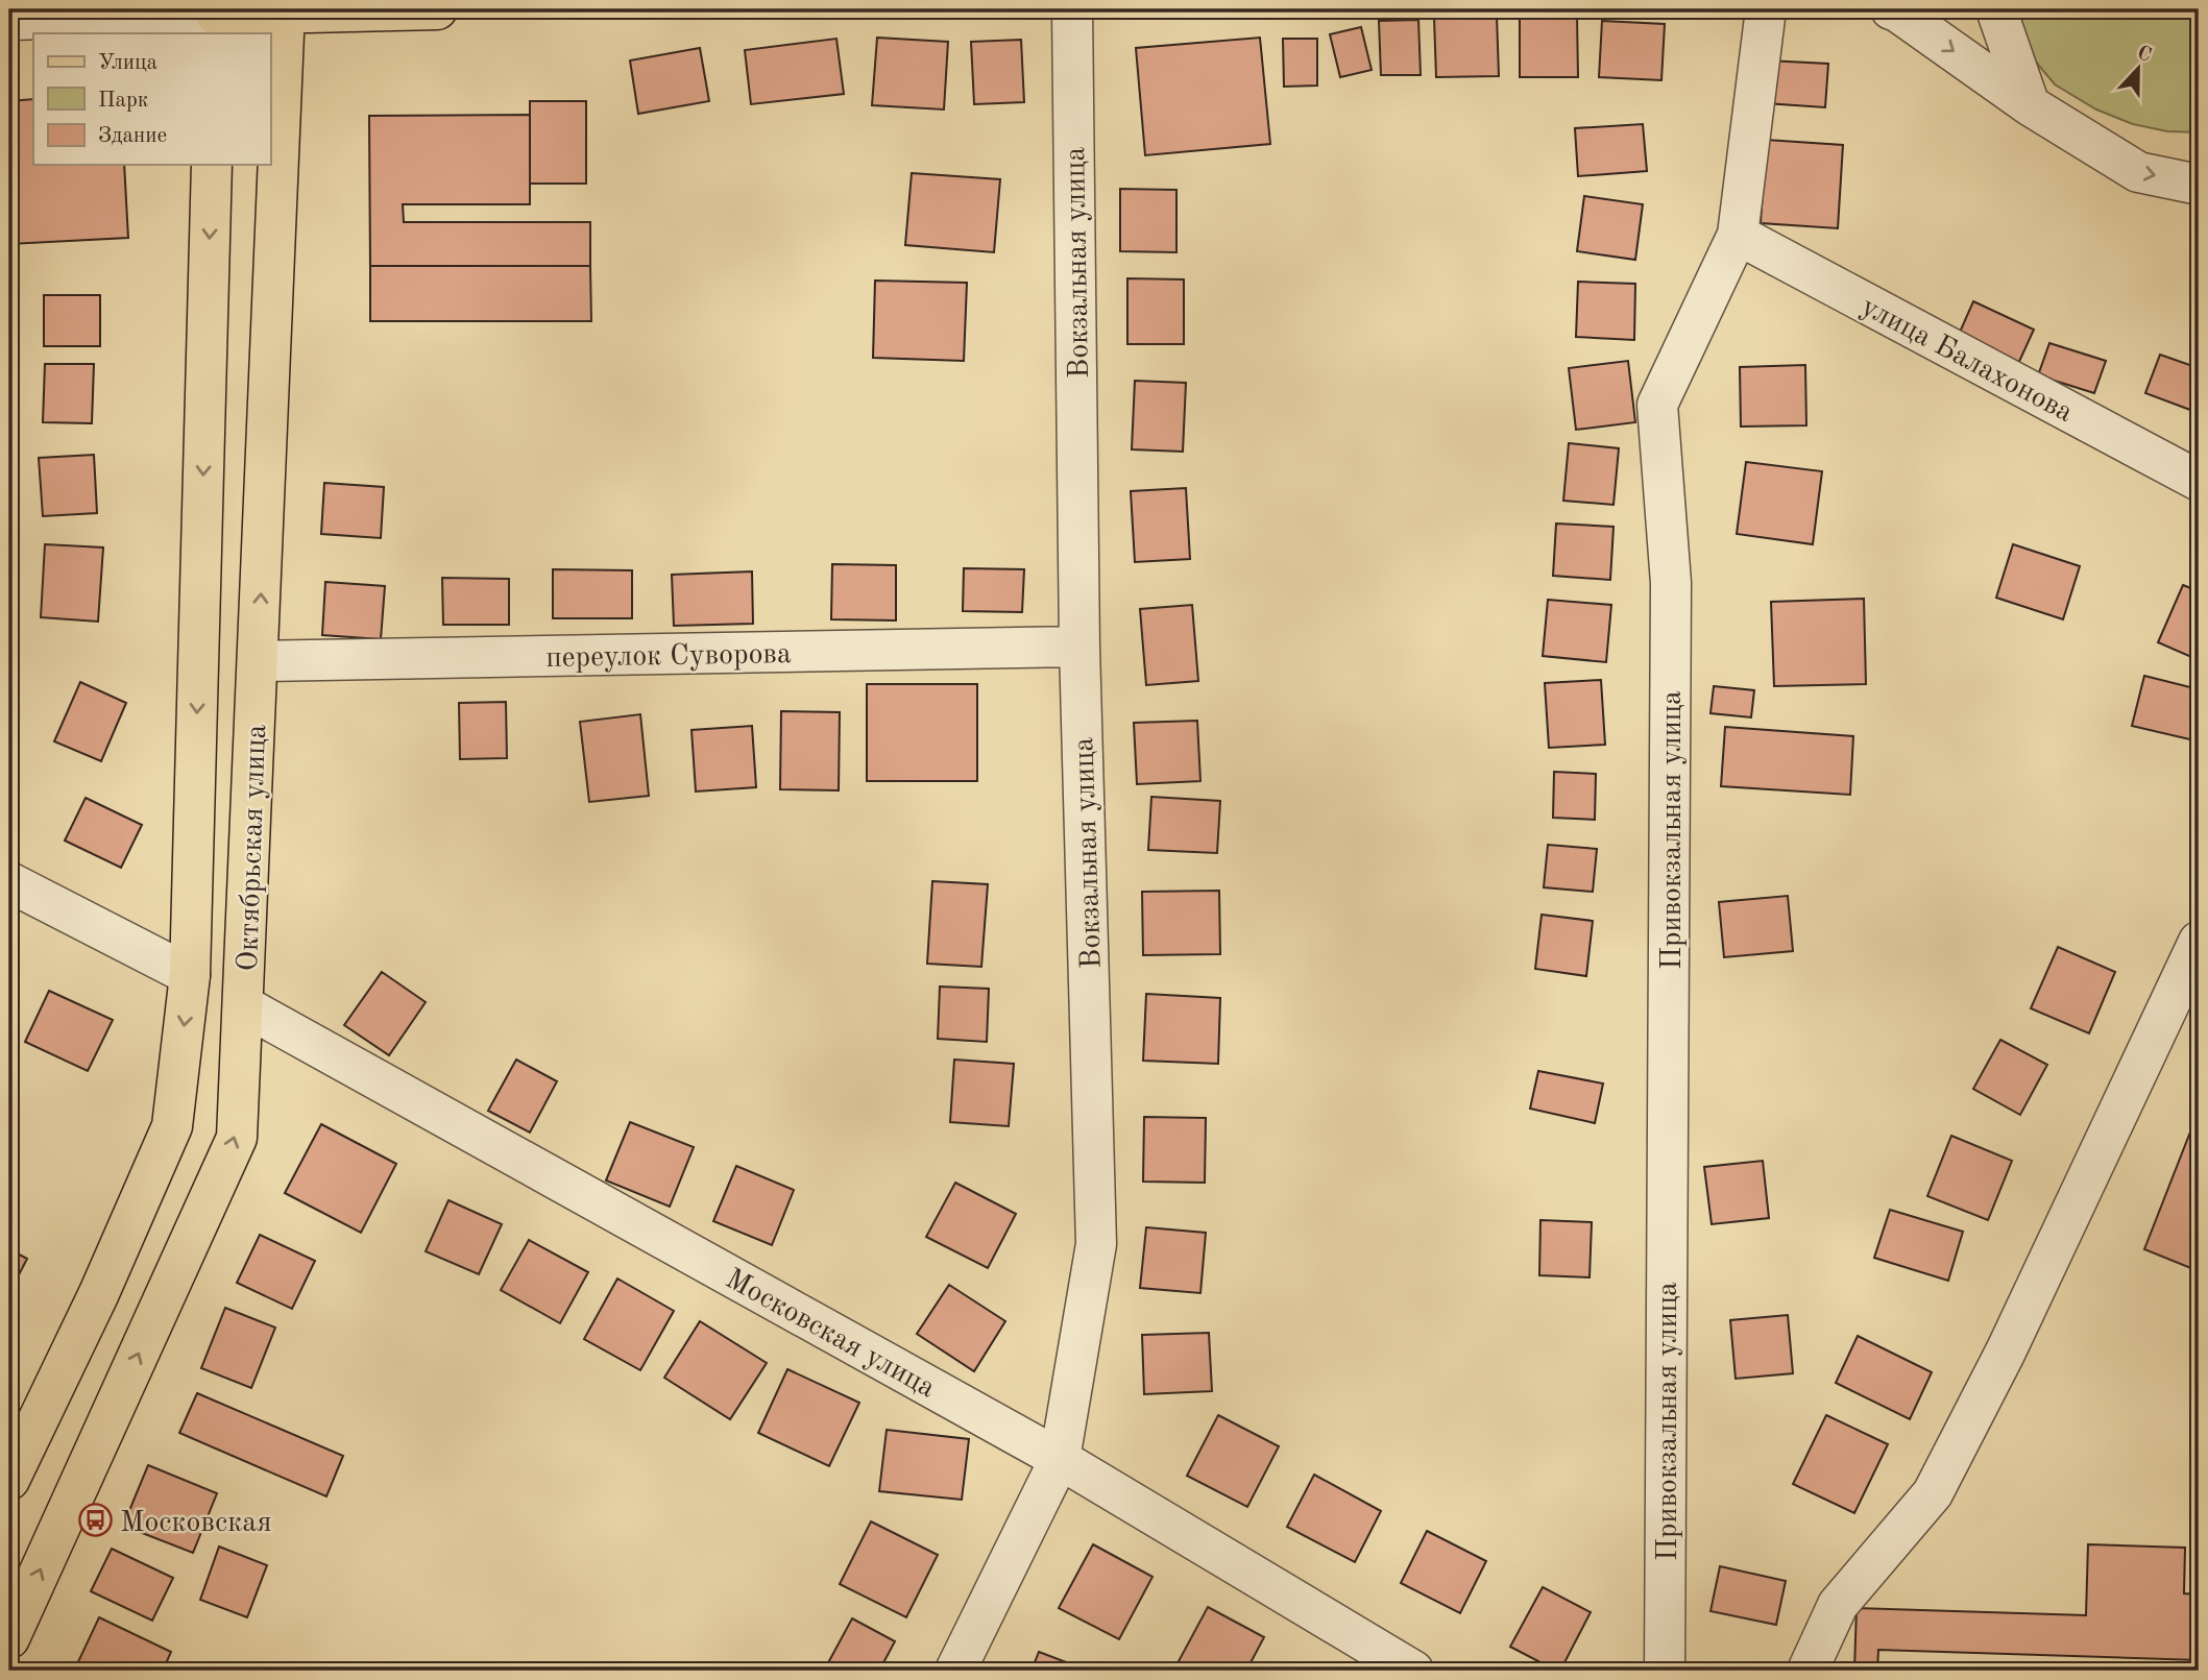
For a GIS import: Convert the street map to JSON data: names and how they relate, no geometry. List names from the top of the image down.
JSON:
{
  "streets": {
    "main road": ["Октябрьская улица"],
    "street": [
      "Вокзальная улица",
      "улица Балахонова",
      "переулок Суворова",
      "Привокзальная улица",
      "Московская улица"
    ]
  },
  "crossings": [
    ["Вокзальная улица", "переулок Суворова"],
    ["Вокзальная улица", "Московская улица"],
    ["улица Балахонова", "Привокзальная улица"],
    ["переулок Суворова", "Октябрьская улица"],
    ["Октябрьская улица", "Московская улица"]
  ],
  "places": {
    "bus stop": ["Московская"]
  },
  "legend": ["Улица", "Парк", "Здание"],
  "north": "top"
}
